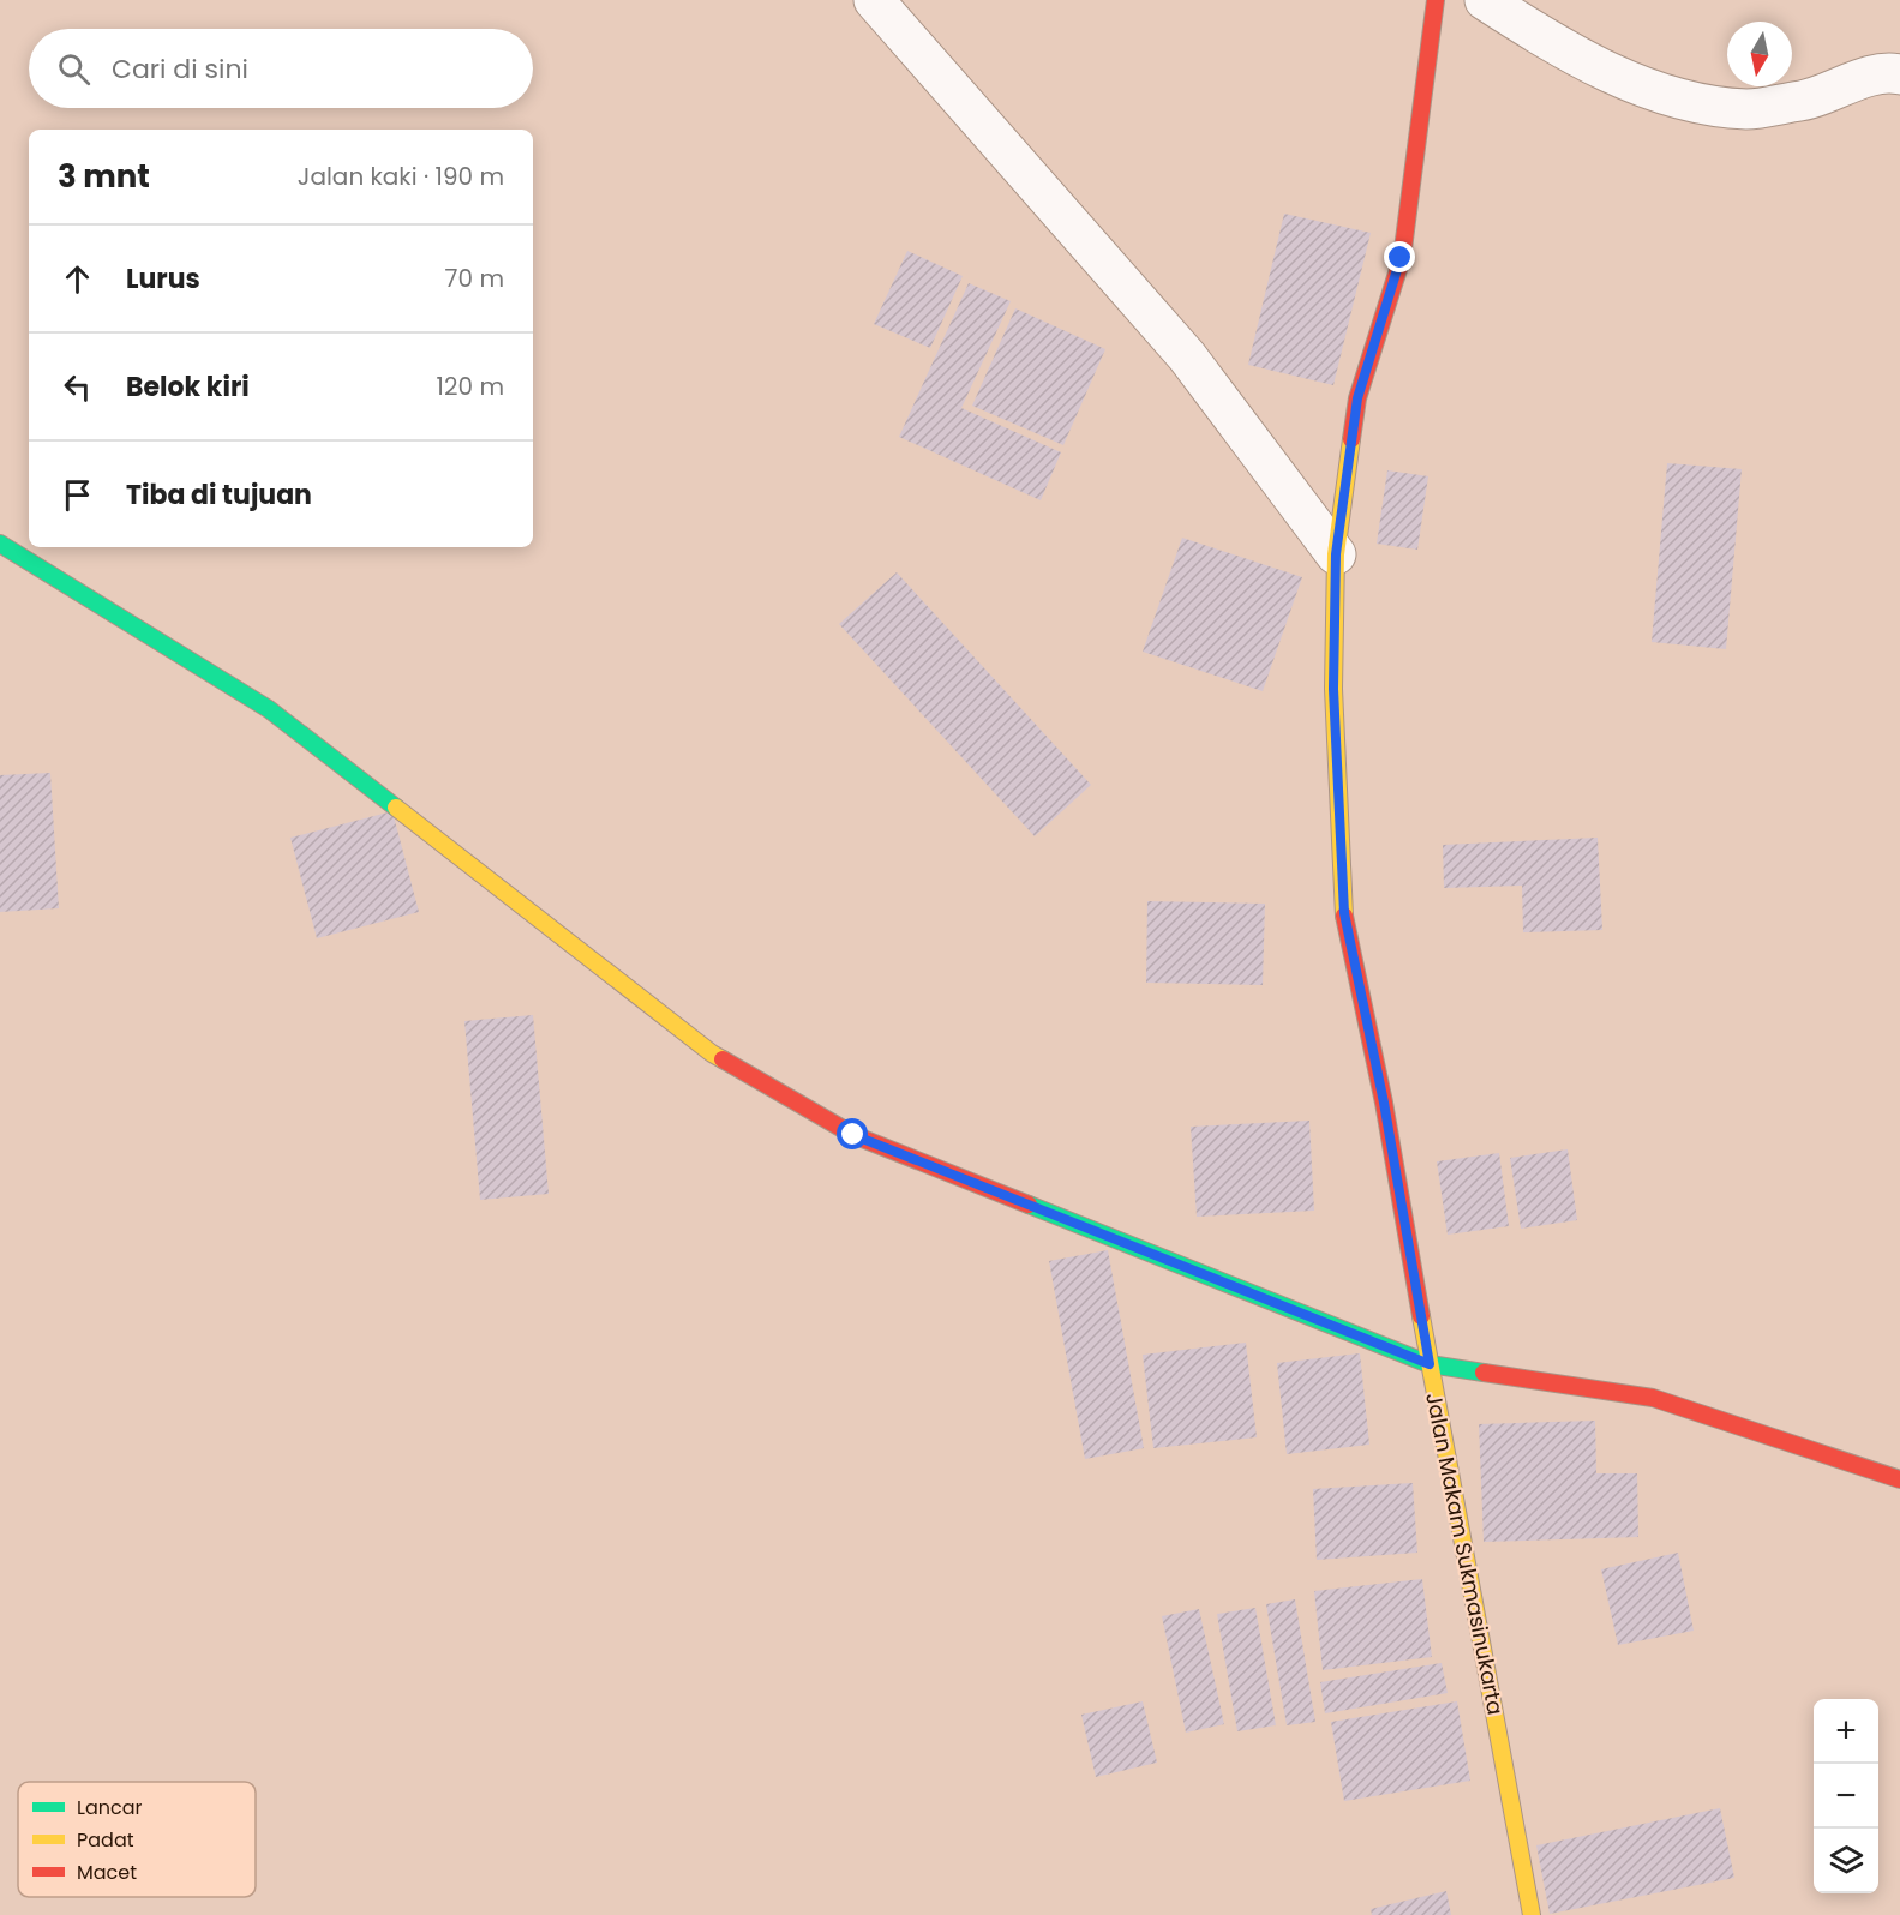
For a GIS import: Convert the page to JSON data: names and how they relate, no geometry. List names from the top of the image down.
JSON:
{
  "streets": {
    "street": ["Jalan Makam Sukmasinukarta"]
  },
  "legend": ["Lancar", "Padat", "Macet"],
  "north": "bottom",
  "page": {
    "search": "Cari di sini",
    "heading": ["3 mnt", "Jalan kaki · 190 m"],
    "list": [
      ["Lurus", "70 m"],
      ["Belok kiri", "120 m"],
      "Tiba di tujuan"
    ],
    "map_buttons": ["+", "−"]
  }
}
